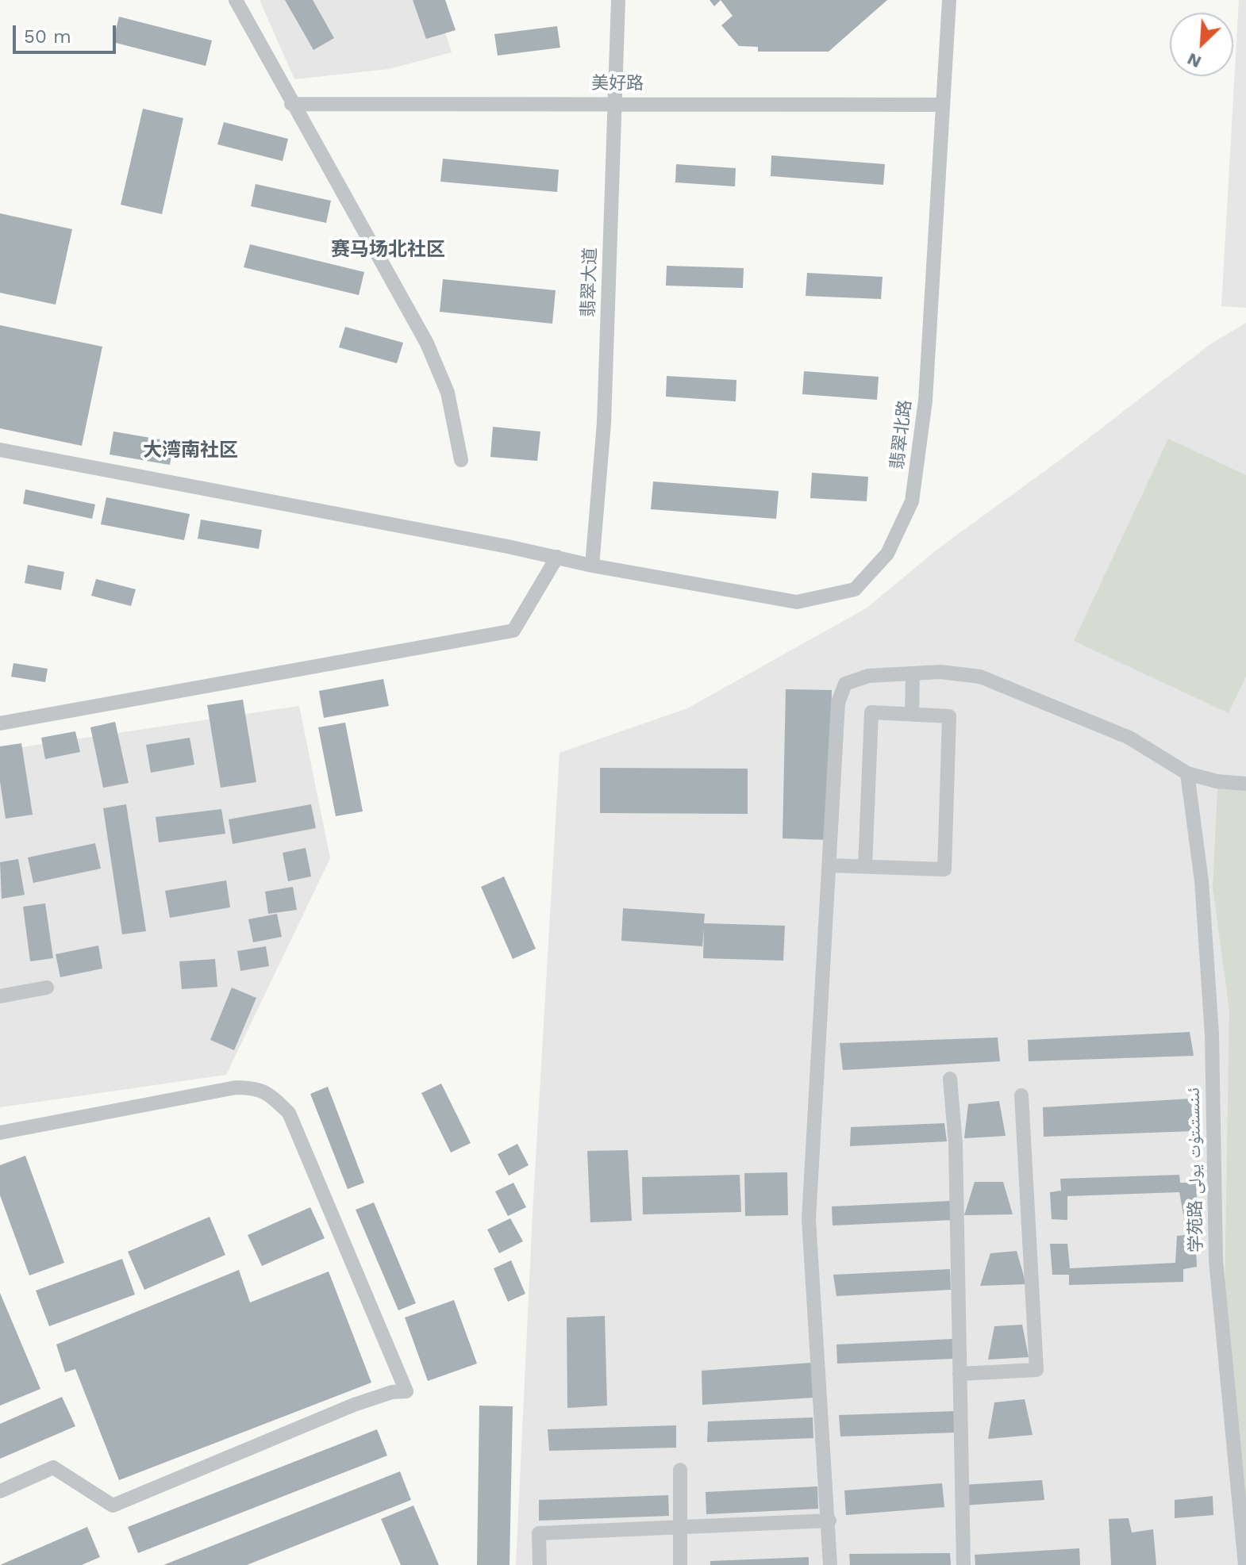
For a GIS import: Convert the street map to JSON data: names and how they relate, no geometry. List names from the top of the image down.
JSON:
{
  "streets": {
    "street": [
      "美好路",
      "翡翠大道",
      "翡翠北路",
      "学苑路 ئىنىستىتۇت يولى"
    ]
  },
  "crossings": [
    ["美好路", "翡翠大道"],
    ["美好路", "翡翠北路"],
    ["翡翠大道", "翡翠北路"]
  ],
  "districts": ["赛马场北社区", "大湾南社区"],
  "scale_bar": "50 m",
  "north": "bottom left"
}
